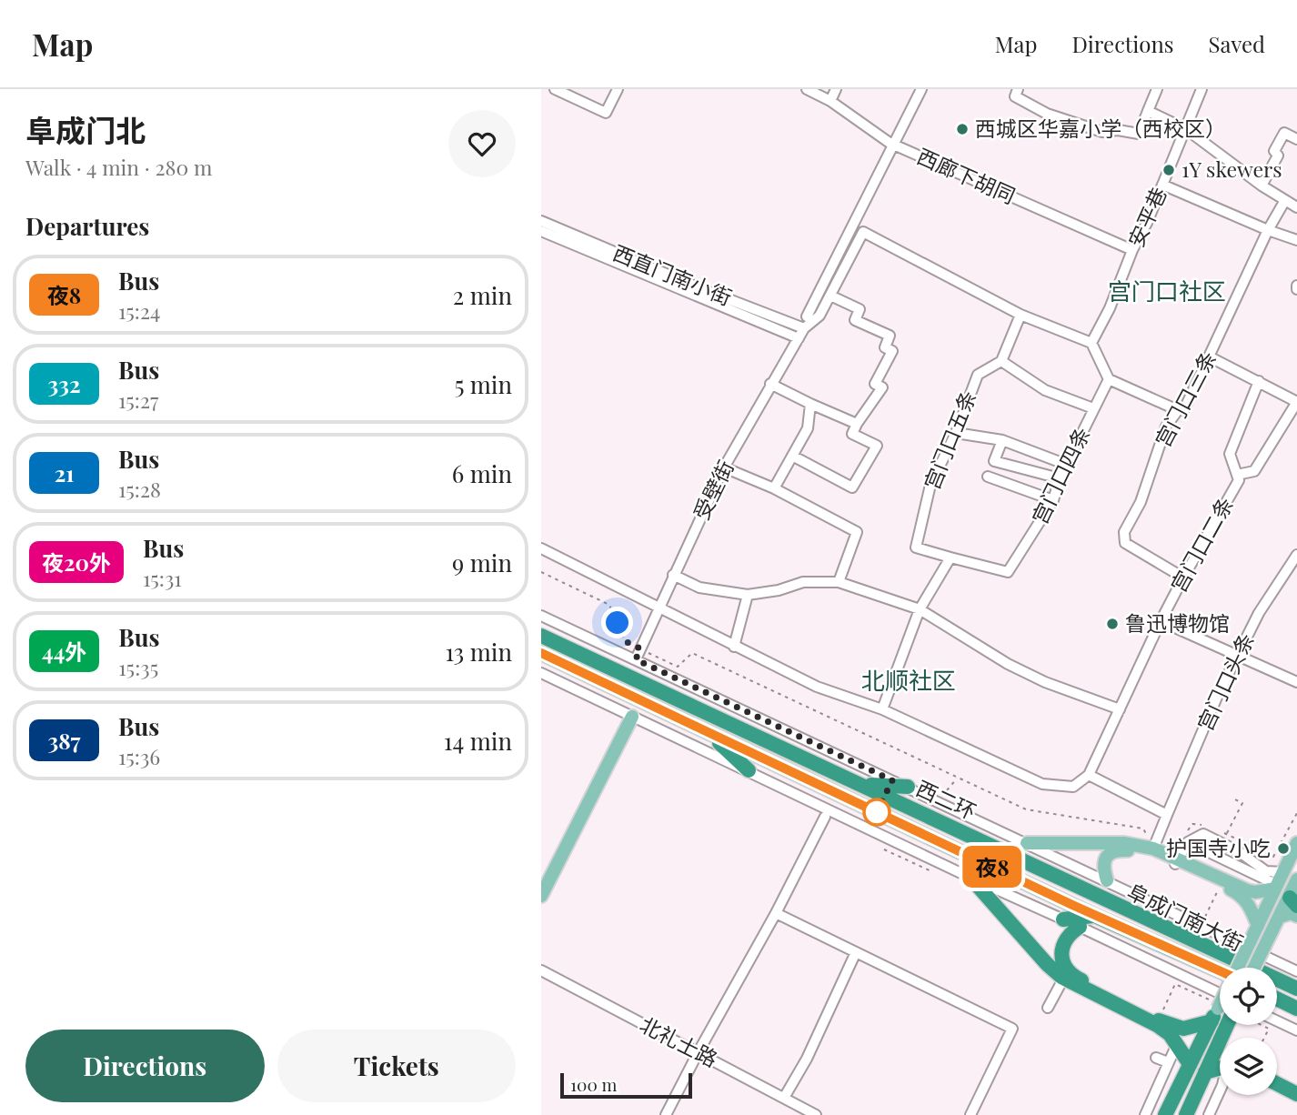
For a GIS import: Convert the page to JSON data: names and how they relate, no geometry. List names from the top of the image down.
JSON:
{
  "streets": {
    "highway": ["西二环"],
    "street": [
      "西廊下胡同",
      "安平巷",
      "西直门南小街",
      "宫门口三条",
      "宫门口五条",
      "宫门口四条",
      "受壁街",
      "宫门口二条",
      "宫门口头条",
      "阜成门南大街",
      "北礼士路"
    ]
  },
  "crossings": [
    ["西廊下胡同", "安平巷"],
    ["西直门南小街", "受壁街"],
    ["宫门口三条", "宫门口二条"],
    ["宫门口五条", "宫门口四条"],
    ["受壁街", "阜成门南大街"]
  ],
  "districts": ["宫门口社区", "北顺社区"],
  "places": [
    "西城区华嘉小学（西校区）",
    "1Y skewers",
    "鲁迅博物馆",
    "护国寺小吃"
  ],
  "lines": ["bus line 夜8"],
  "scale_bar": "100 m",
  "page": {
    "header": "Map",
    "nav": ["Map", "Directions", "Saved"],
    "heading": [
      ["阜成门北", "Walk · 4 min · 280 m"],
      "Departures"
    ],
    "on_map": "夜8",
    "list": [
      {
        "mark": "夜8",
        "name": "Bus",
        "note": "15:24",
        "value": "2 min"
      },
      {
        "mark": "332",
        "name": "Bus",
        "note": "15:27",
        "value": "5 min"
      },
      {
        "mark": "21",
        "name": "Bus",
        "note": "15:28",
        "value": "6 min"
      },
      {
        "mark": "夜20外",
        "name": "Bus",
        "note": "15:31",
        "value": "9 min"
      },
      {
        "mark": "44外",
        "name": "Bus",
        "note": "15:35",
        "value": "13 min"
      },
      {
        "mark": "387",
        "name": "Bus",
        "note": "15:36",
        "value": "14 min"
      }
    ],
    "buttons": ["Directions", "Tickets"],
    "scale": "100 m"
  }
}
